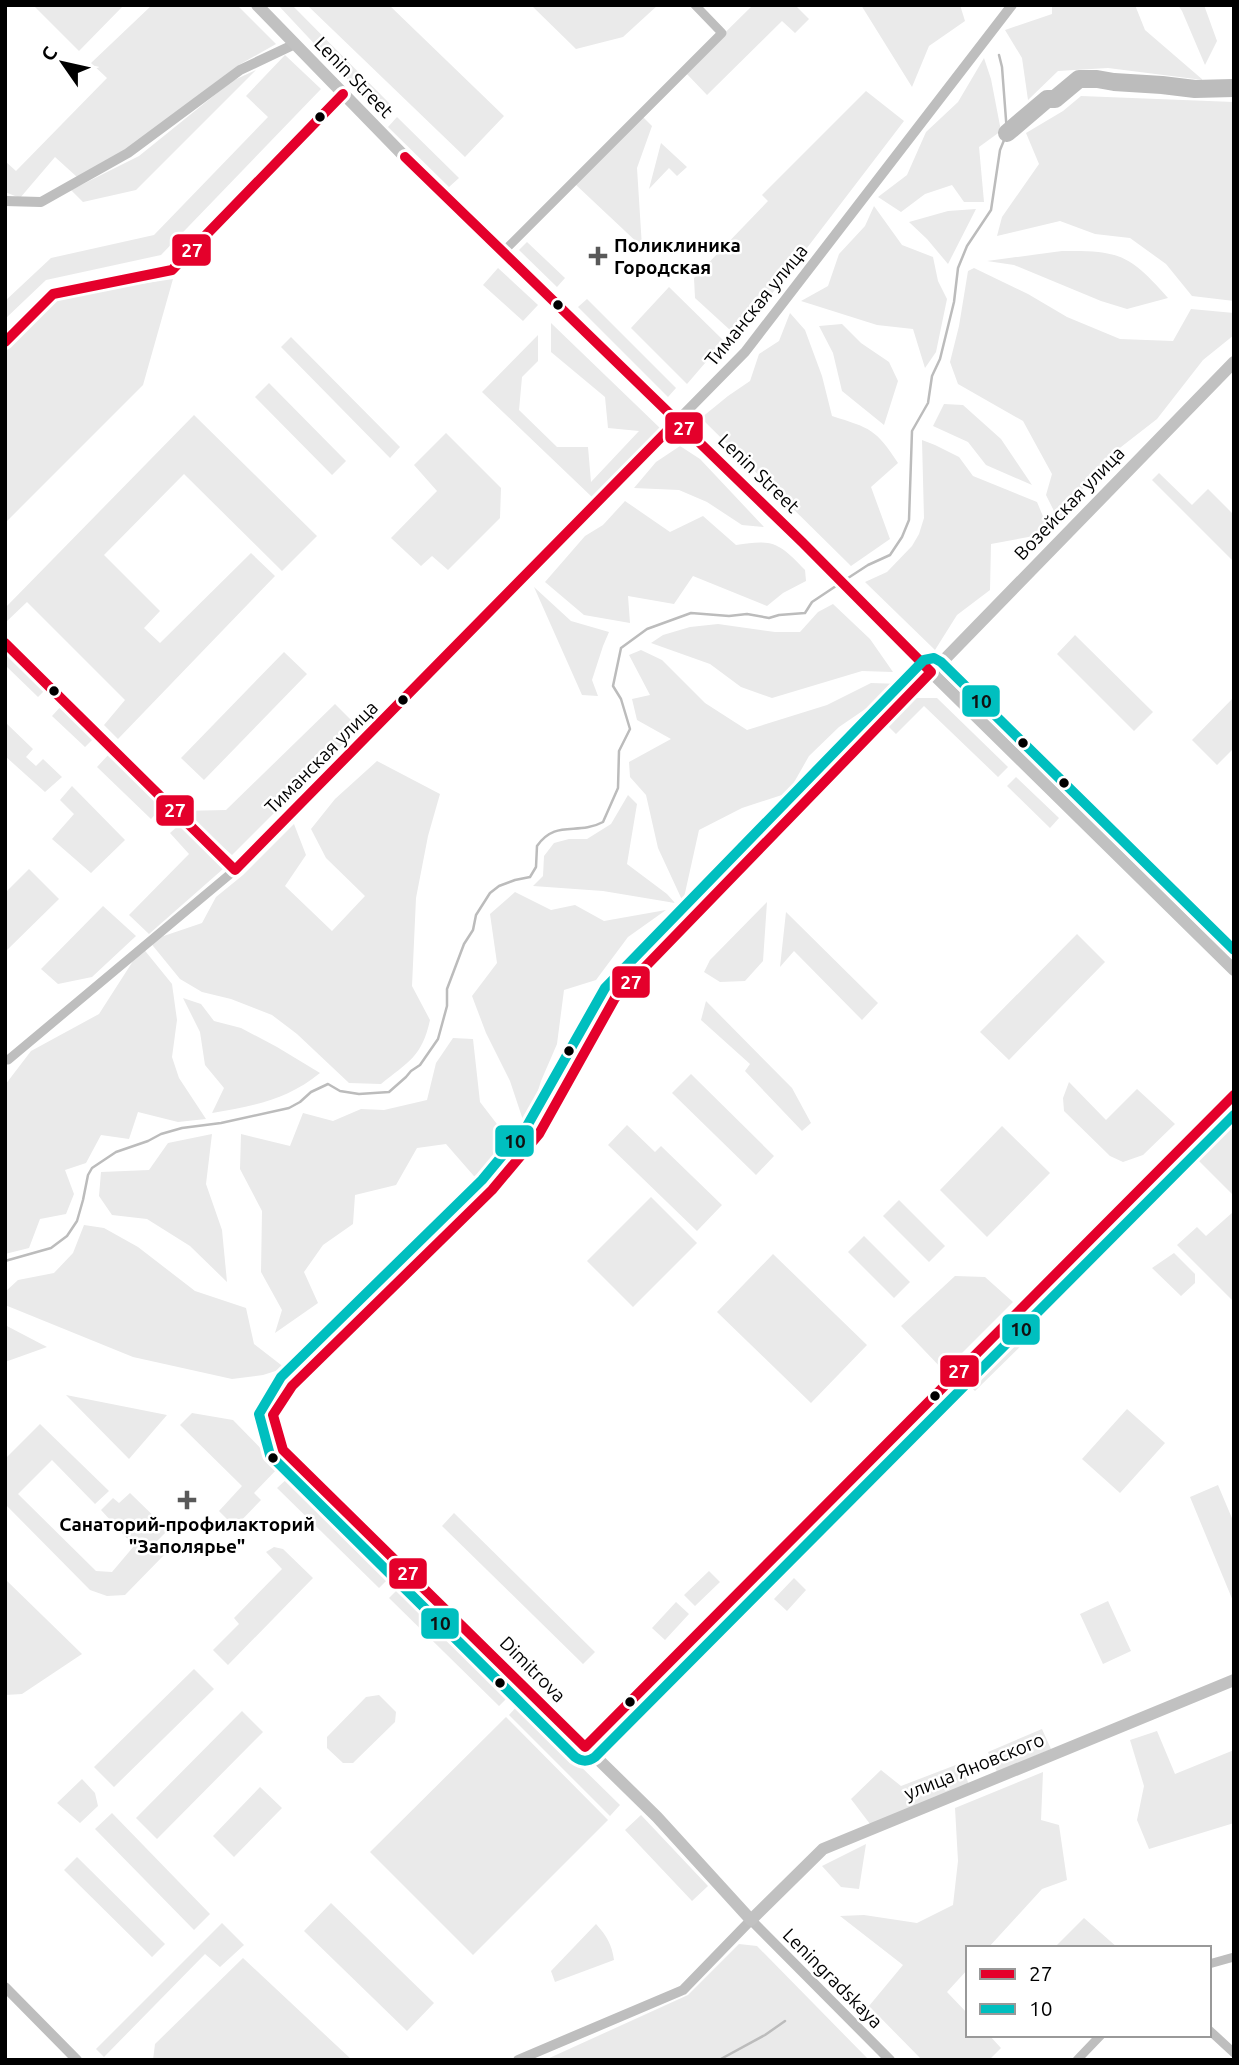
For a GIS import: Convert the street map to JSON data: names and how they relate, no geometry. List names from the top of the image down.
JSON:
{
  "streets": {
    "main road": [
      "Lenin Street",
      "Возейская улица",
      "Dimitrova",
      "улица Яновского"
    ],
    "street": ["Тиманская улица", "Leningradskaya"]
  },
  "crossings": [
    ["Lenin Street", "Тиманская улица"],
    ["Lenin Street", "Возейская улица"],
    ["Возейская улица", "Dimitrova"],
    ["Dimitrova", "улица Яновского"],
    ["Dimitrova", "Leningradskaya"],
    ["улица Яновского", "Leningradskaya"]
  ],
  "places": {
    "health": ["Поликлиника Городская", "Санаторий-профилакторий \"Заполярье\""]
  },
  "lines": ["transit line 27", "transit line 10"],
  "legend": ["27", "10"],
  "north": "top left"
}
